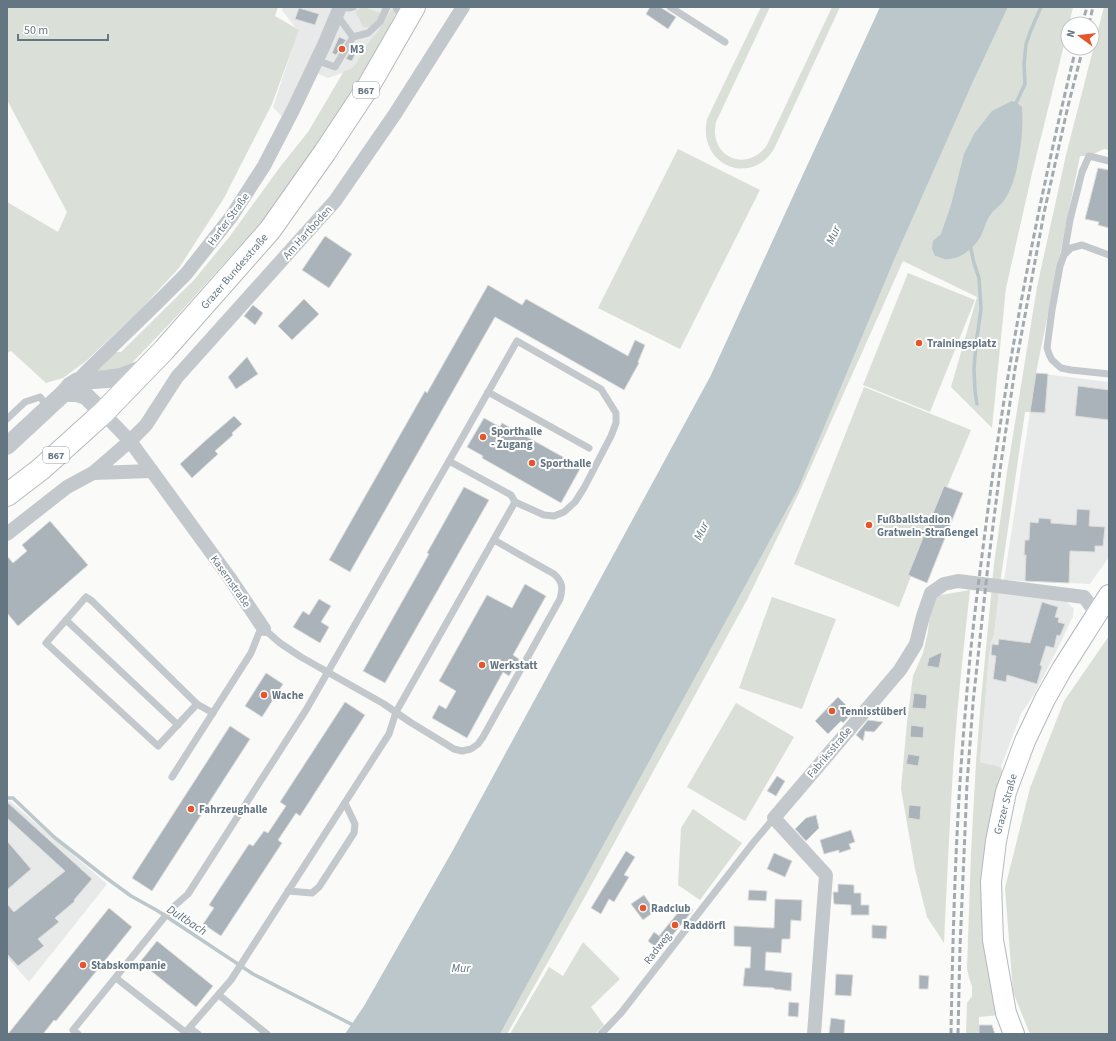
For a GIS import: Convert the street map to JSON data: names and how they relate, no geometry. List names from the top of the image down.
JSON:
{
  "streets": {
    "main road": ["B67", "Grazer Bundesstraße", "Grazer Straße"],
    "street": [
      "Harter Straße",
      "Am Hartboden",
      "Kasernstraße",
      "Fabriksstraße"
    ],
    "lane": ["Radweg"]
  },
  "crossings": [
    ["Am Hartboden", "Kasernstraße"],
    ["Grazer Bundesstraße", "Kasernstraße"],
    ["Fabriksstraße", "Grazer Straße"],
    ["Fabriksstraße", "Radweg"]
  ],
  "water": ["Mur", "Dultbach"],
  "places": [
    "M3",
    "Trainingsplatz",
    "Sporthalle - Zugang",
    "Sporthalle",
    "Fußballstadion Gratwein-Straßengel",
    "Werkstatt",
    "Wache",
    "Tennisstüberl",
    "Fahrzeughalle",
    "Radclub",
    "Raddörfl",
    "Stabskompanie"
  ],
  "scale_bar": "50 m",
  "north": "left"
}
